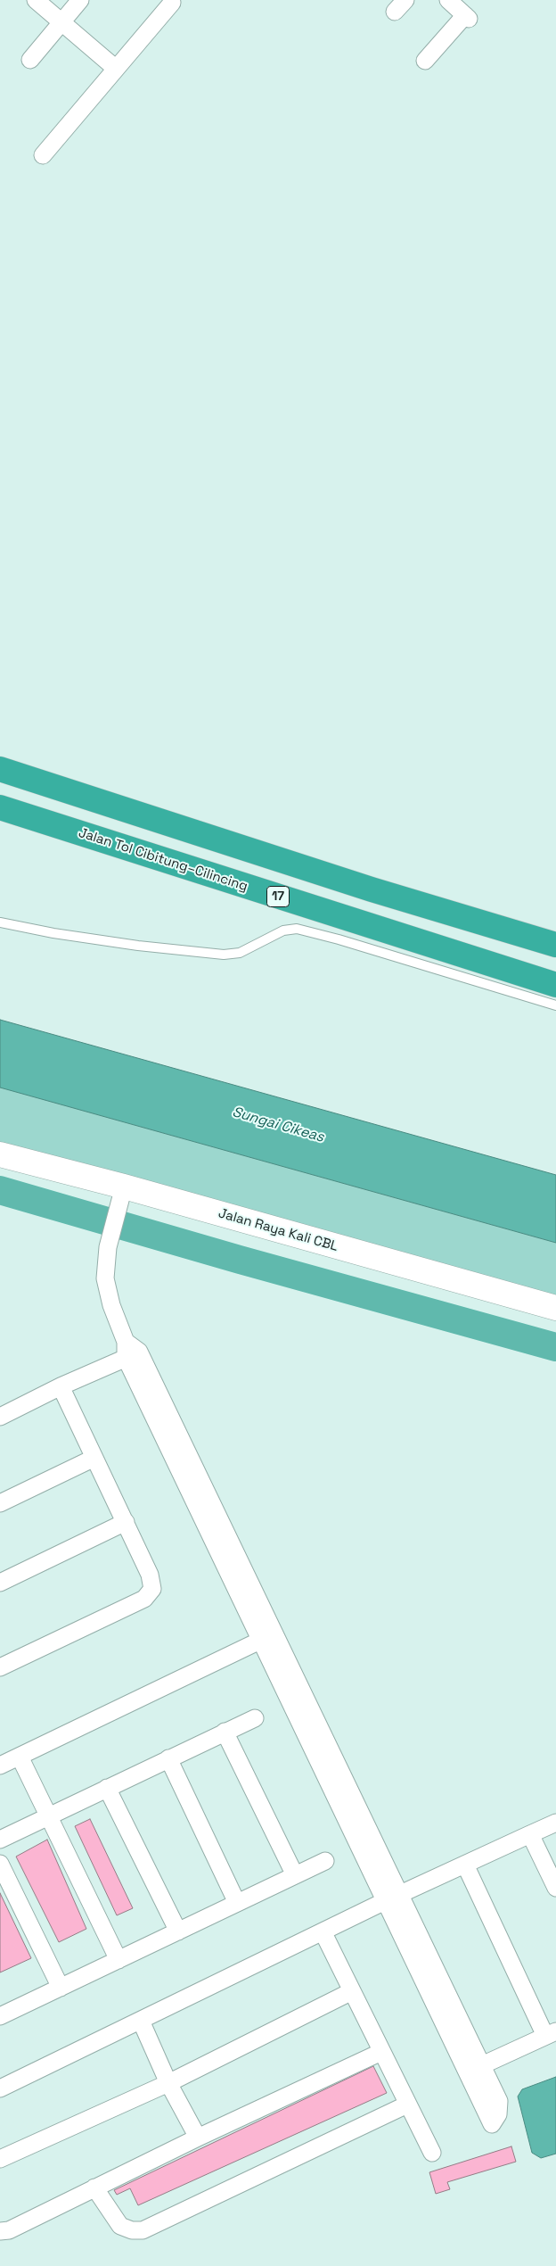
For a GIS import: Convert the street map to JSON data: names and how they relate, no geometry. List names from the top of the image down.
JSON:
{
  "streets": {
    "highway": ["Jalan Tol Cibitung–Cilincing", "17"],
    "main road": ["Jalan Raya Kali CBL"]
  },
  "water": ["Sungai Cikeas"]
}
